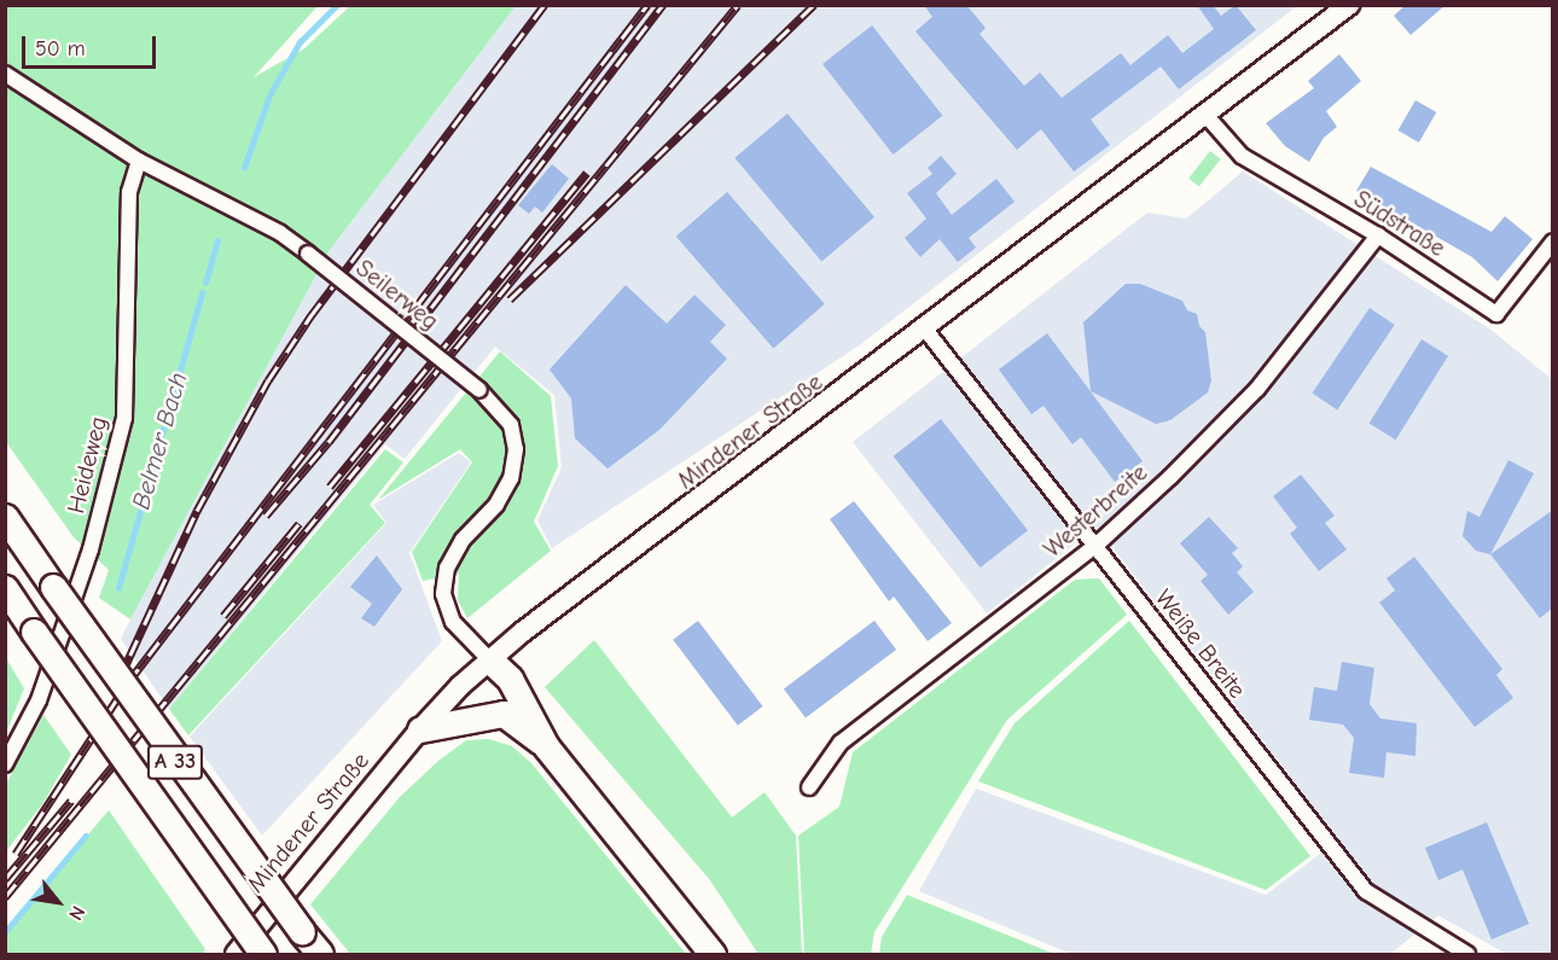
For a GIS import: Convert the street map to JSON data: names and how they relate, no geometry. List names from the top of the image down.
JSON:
{
  "streets": {
    "highway": ["A 33"],
    "main road": ["Mindener Straße"],
    "street": [
      "Südstraße",
      "Seilerweg",
      "Heideweg",
      "Westerbreite",
      "Weiße Breite"
    ]
  },
  "crossings": [
    ["Südstraße", "Mindener Straße"],
    ["Südstraße", "Westerbreite"],
    ["Seilerweg", "Mindener Straße"],
    ["Seilerweg", "Heideweg"],
    ["Mindener Straße", "Weiße Breite"],
    ["Westerbreite", "Weiße Breite"]
  ],
  "water": ["Belmer Bach"],
  "scale_bar": "50 m",
  "north": "bottom right"
}
